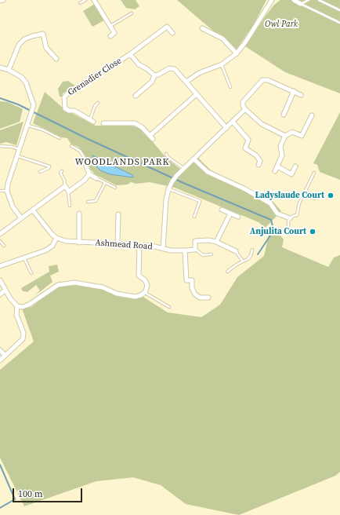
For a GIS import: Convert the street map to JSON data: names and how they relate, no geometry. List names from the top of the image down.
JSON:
{
  "streets": {
    "street": ["Grenadier Close", "Ashmead Road"]
  },
  "districts": ["WOODLANDS PARK"],
  "parks": ["Owl Park"],
  "places": ["Ladyslaude Court", "Anjulita Court"],
  "scale_bar": "100 m"
}
